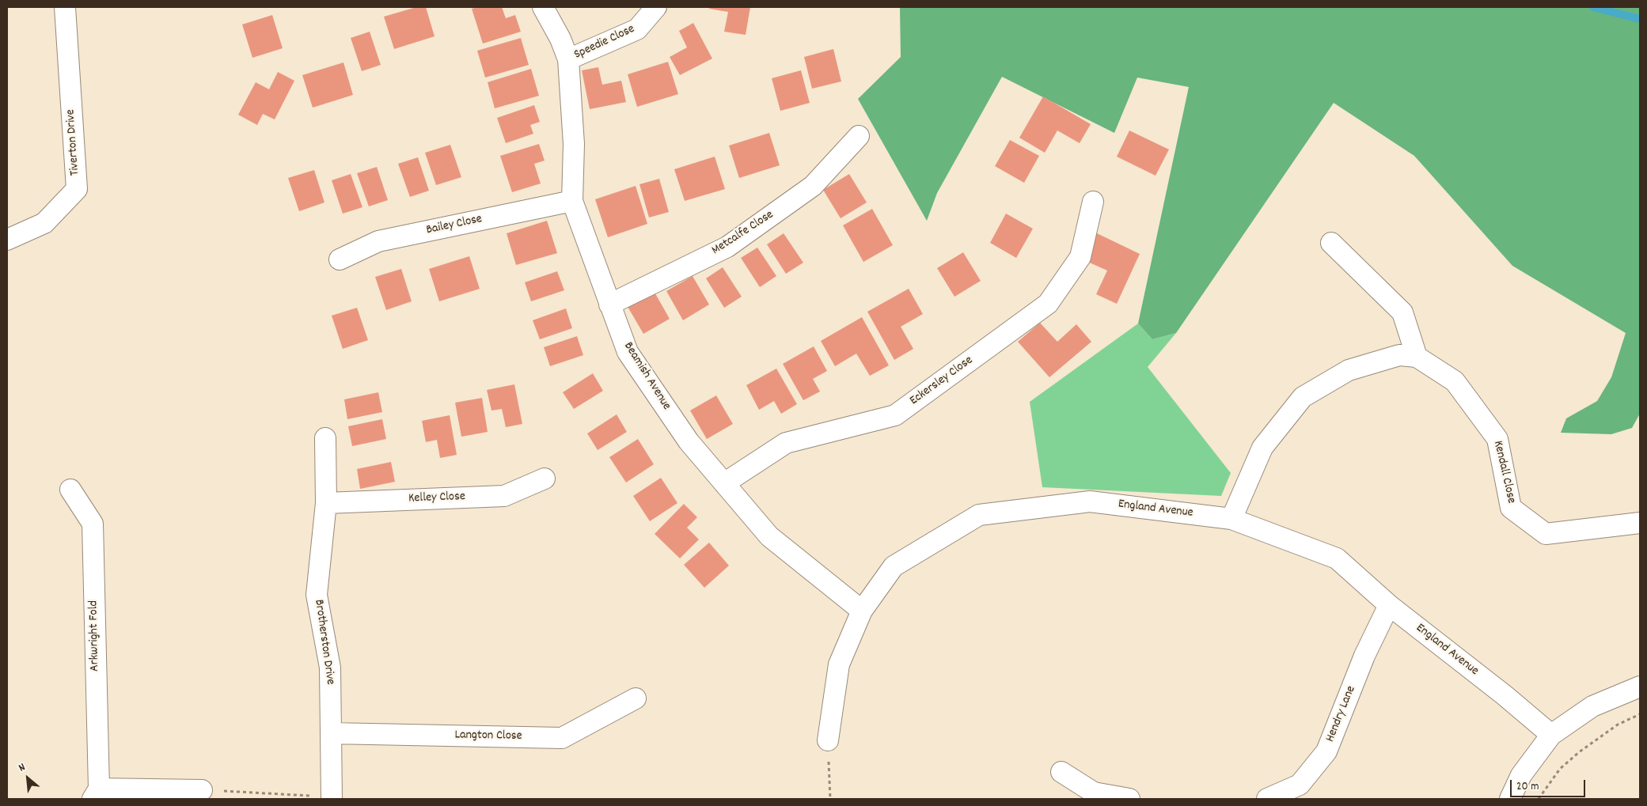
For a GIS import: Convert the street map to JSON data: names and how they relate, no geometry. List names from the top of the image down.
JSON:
{
  "streets": {
    "street": [
      "Speedie Close",
      "Tiverton Drive",
      "Bailey Close",
      "Metcalfe Close",
      "Beamish Avenue",
      "Eckersley Close",
      "Kendall Close",
      "Kelley Close",
      "England Avenue",
      "Arkwright Fold",
      "Brotherston Drive",
      "Hendry Lane",
      "Langton Close"
    ]
  },
  "crossings": [
    ["Speedie Close", "Beamish Avenue"],
    ["Bailey Close", "Beamish Avenue"],
    ["Metcalfe Close", "Beamish Avenue"],
    ["Beamish Avenue", "Eckersley Close"],
    ["Beamish Avenue", "England Avenue"],
    ["Kelley Close", "Brotherston Drive"],
    ["England Avenue", "Hendry Lane"],
    ["Brotherston Drive", "Langton Close"]
  ],
  "scale_bar": "20 m",
  "north": "top left"
}
